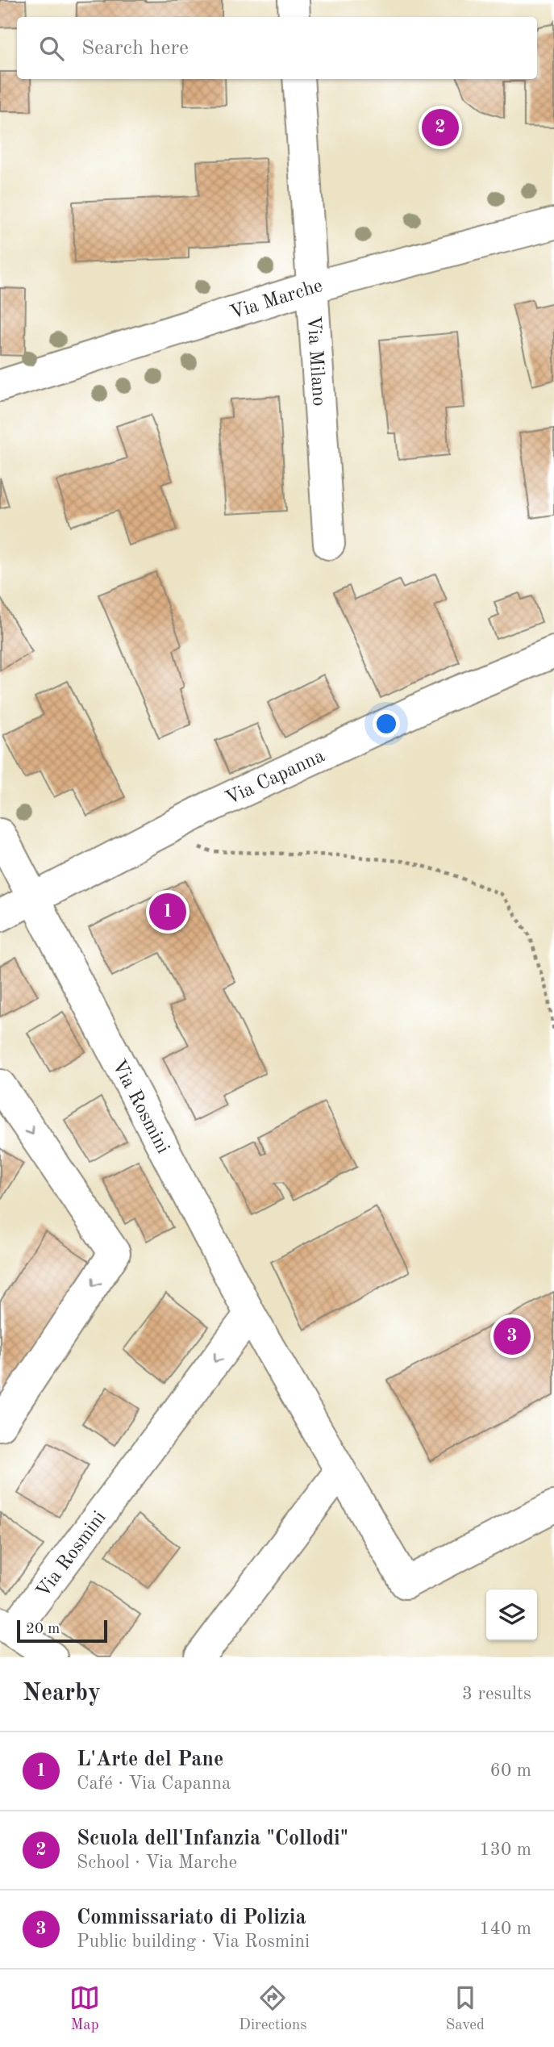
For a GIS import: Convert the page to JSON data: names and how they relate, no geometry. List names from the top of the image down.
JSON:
{
  "streets": {
    "street": [
      "Via Marche",
      "Via Milano",
      "Via Capanna",
      "Via Rosmini"
    ]
  },
  "crossings": [
    ["Via Marche", "Via Milano"],
    ["Via Capanna", "Via Rosmini"]
  ],
  "scale_bar": "20 m",
  "page": {
    "search": "Search here",
    "pins": ["2", "1", "3"],
    "scale": "20 m",
    "heading": ["Nearby", "3 results"],
    "list": [
      {
        "mark": "1",
        "name": "L'Arte del Pane",
        "note": "Café · Via Capanna",
        "value": "60 m"
      },
      {
        "mark": "2",
        "name": "Scuola dell'Infanzia \"Collodi\"",
        "note": "School · Via Marche",
        "value": "130 m"
      },
      {
        "mark": "3",
        "name": "Commissariato di Polizia",
        "note": "Public building · Via Rosmini",
        "value": "140 m"
      }
    ],
    "nav": ["Map", "Directions", "Saved"]
  }
}
